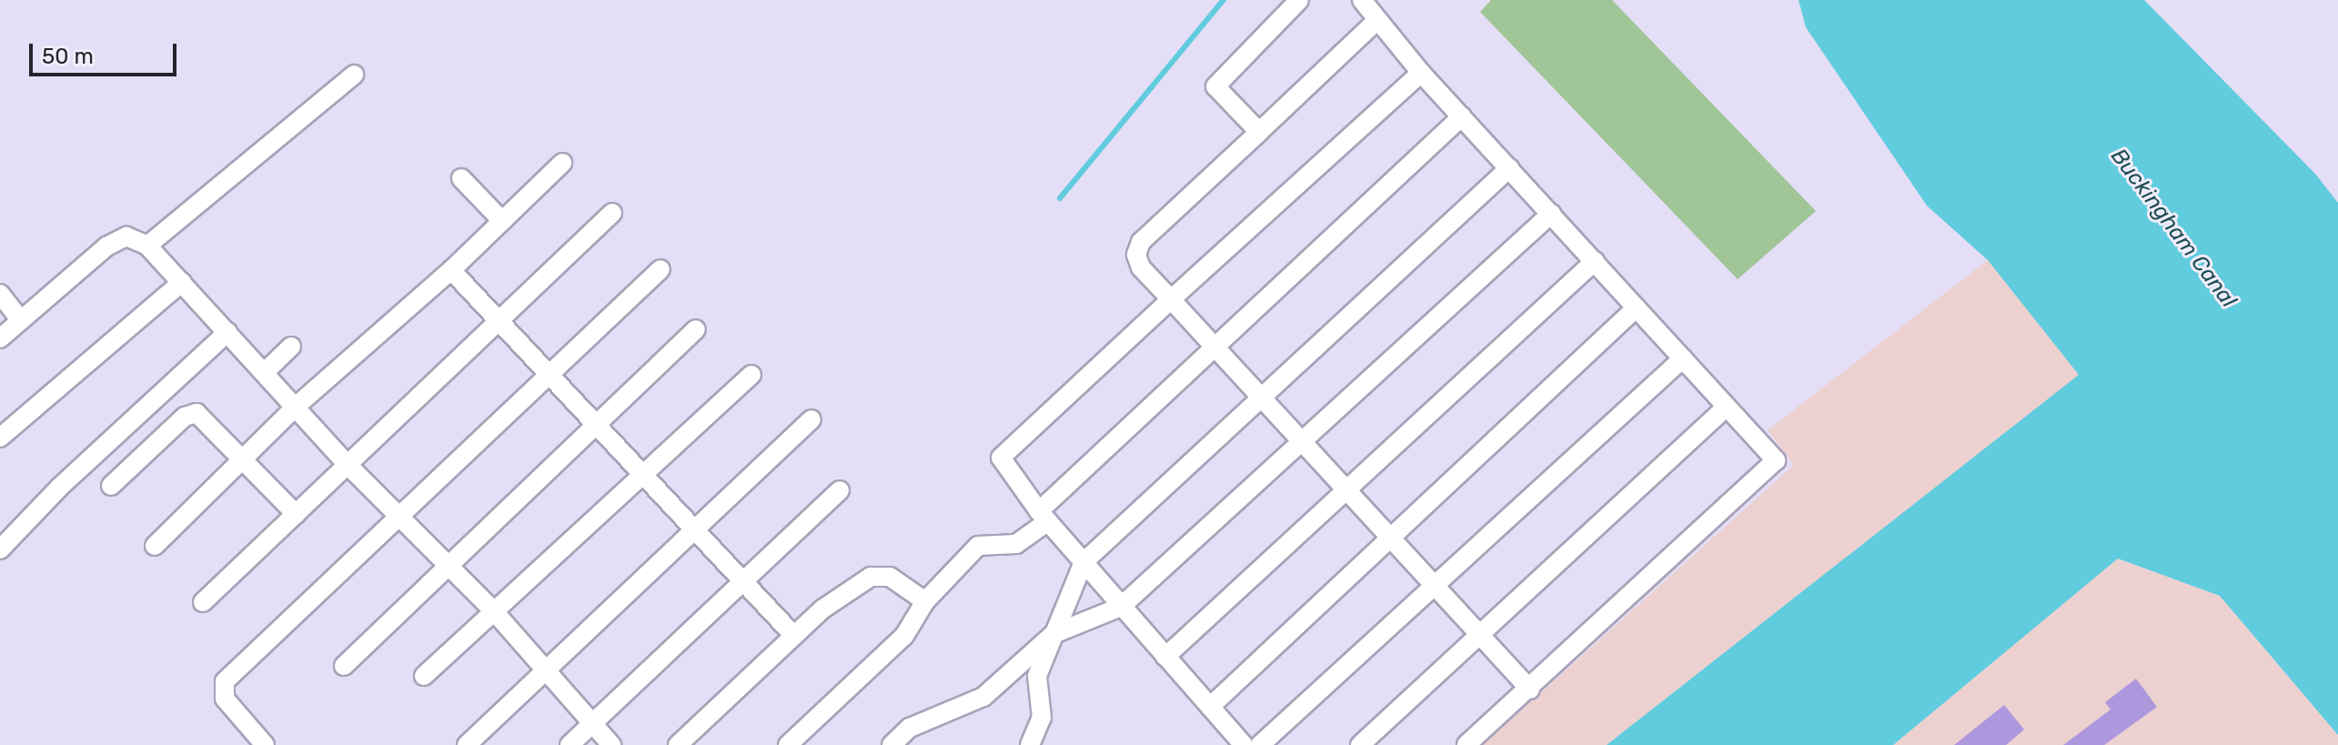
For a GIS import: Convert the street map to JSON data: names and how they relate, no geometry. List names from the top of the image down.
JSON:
{
  "water": ["Buckingham Canal"],
  "scale_bar": "50 m"
}
